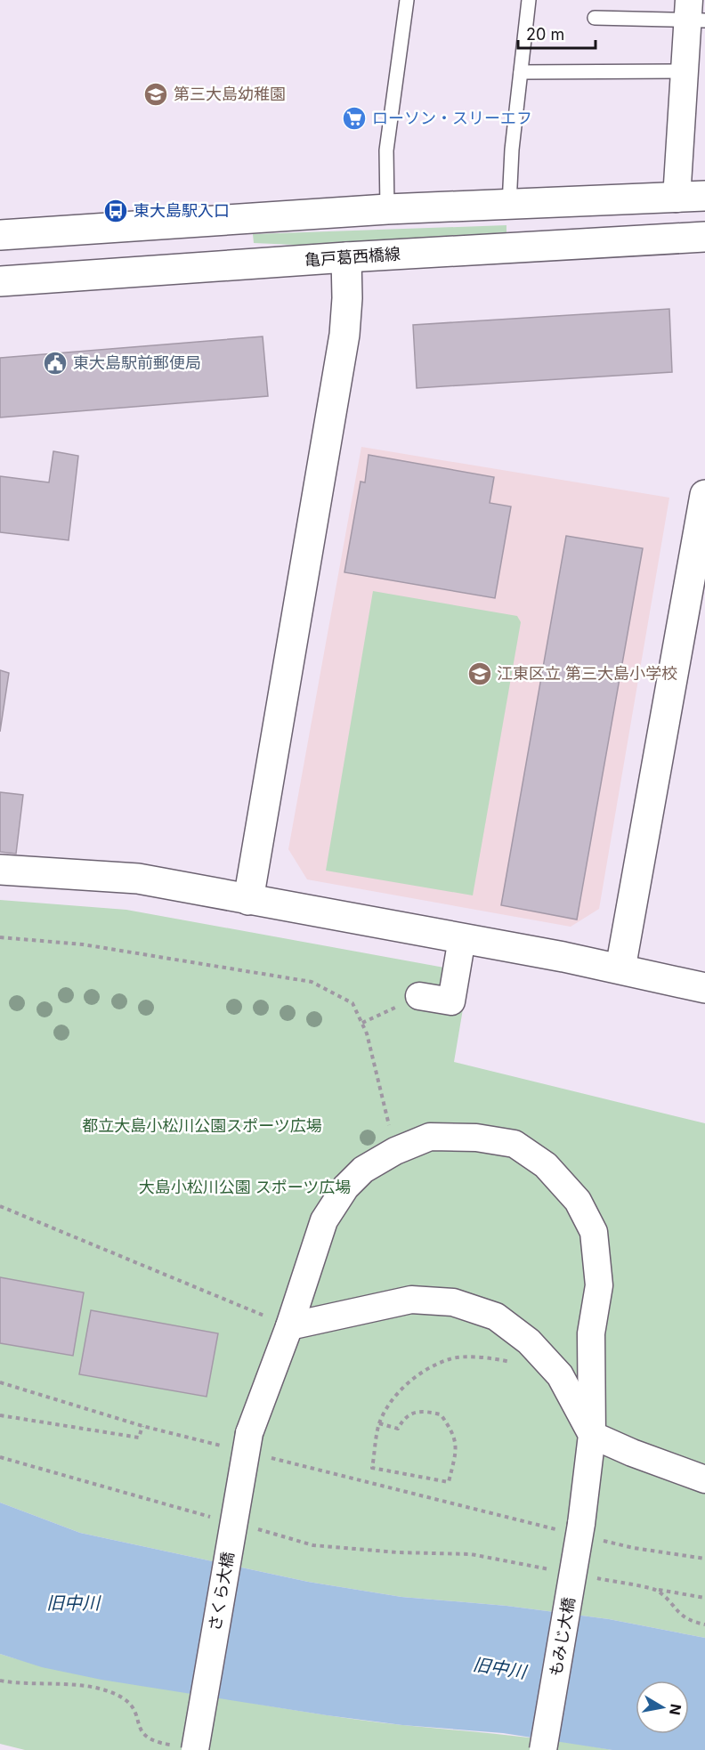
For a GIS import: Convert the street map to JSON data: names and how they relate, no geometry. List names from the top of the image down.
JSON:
{
  "streets": {
    "street": ["亀戸葛西橋線", "さくら大橋", "もみじ大橋"]
  },
  "crossings": [
    ["さくら大橋", "もみじ大橋"]
  ],
  "water": ["旧中川"],
  "parks": ["都立大島小松川公園スポーツ広場", "大島小松川公園 スポーツ広場"],
  "places": {
    "school or university": ["第三大島幼稚園", "江東区立 第三大島小学校"],
    "supermarket": ["ローソン・スリーエフ"],
    "bus stop": ["東大島駅入口"],
    "public building": ["東大島駅前郵便局"]
  },
  "scale_bar": "20 m",
  "north": "right"
}
